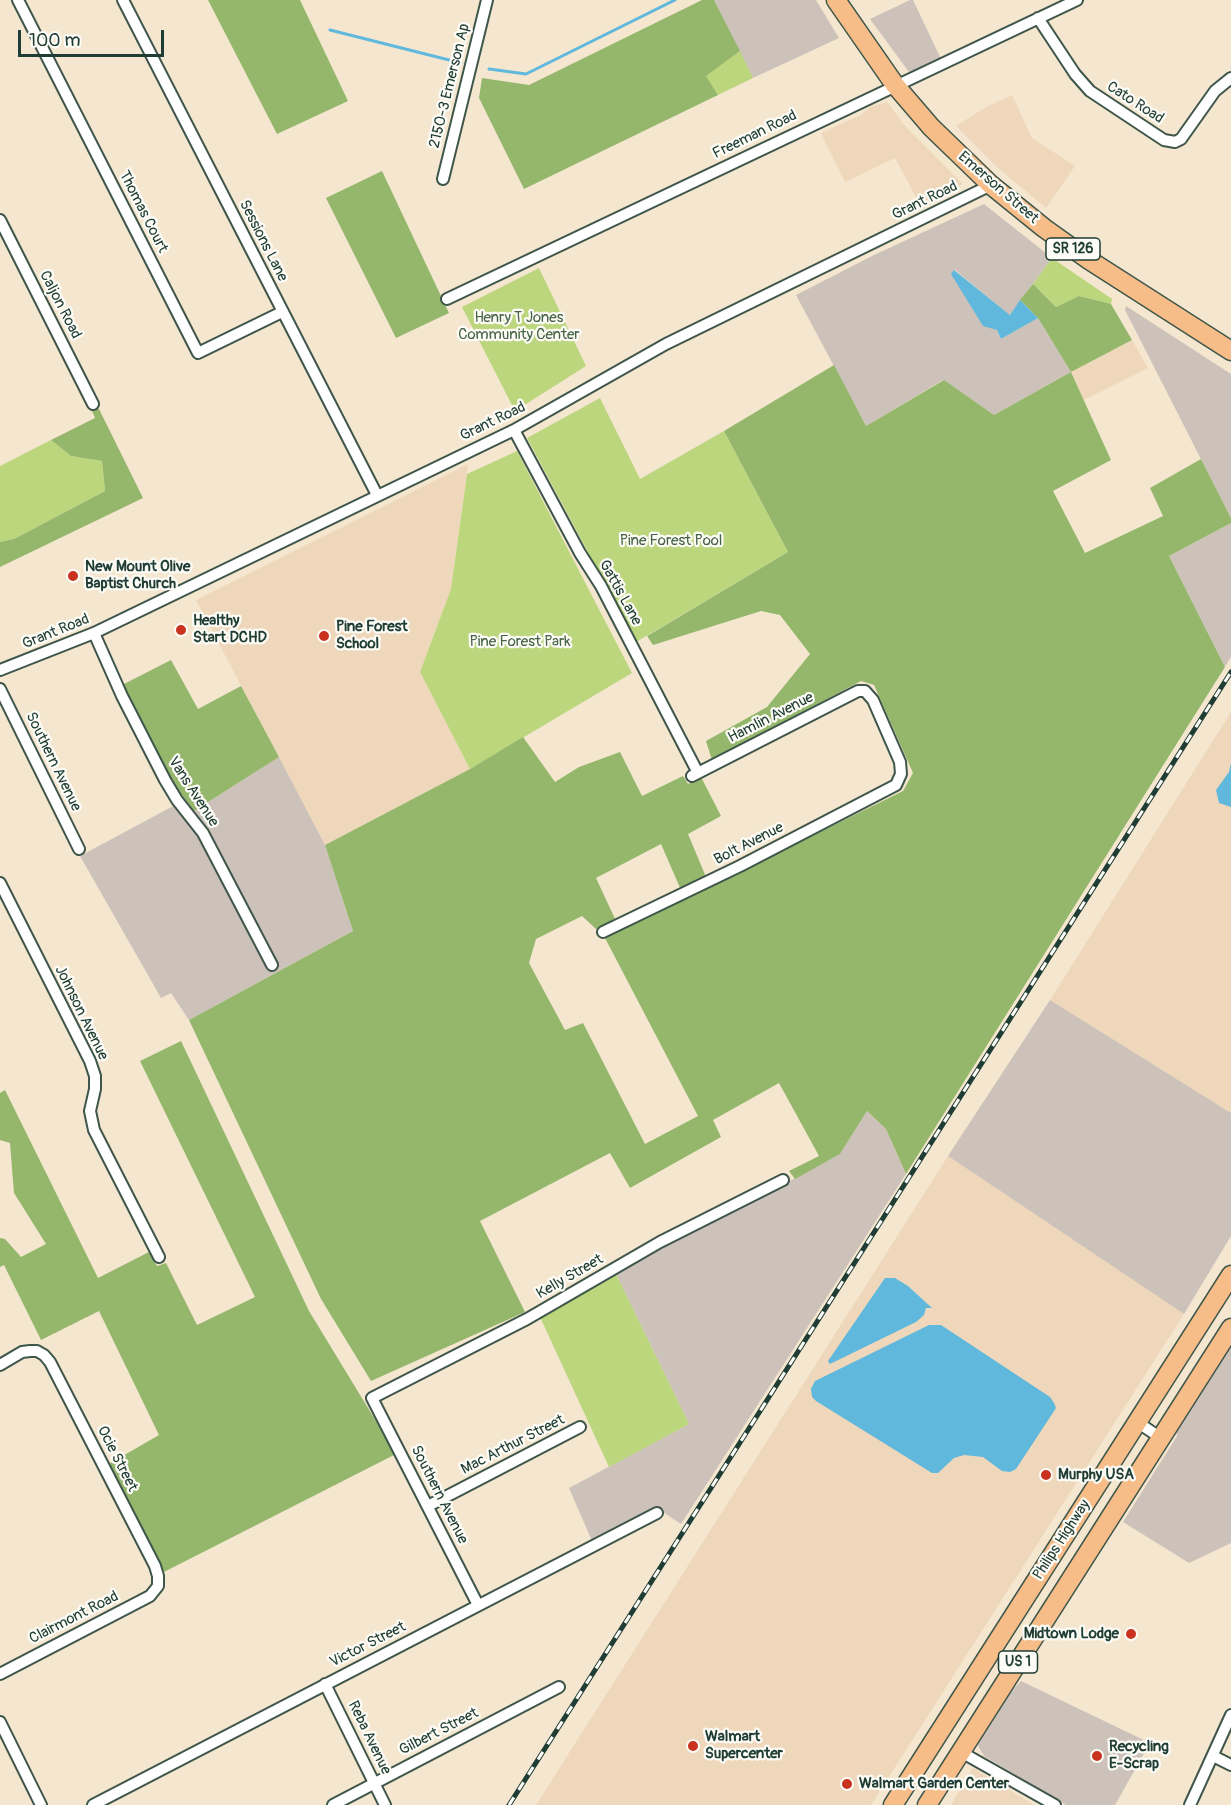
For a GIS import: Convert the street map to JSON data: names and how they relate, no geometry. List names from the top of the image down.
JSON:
{
  "streets": {
    "main road": [
      "Emerson Street",
      "SR 126",
      "Philips Highway",
      "US 1"
    ],
    "street": [
      "2150-3 Emerson Ap",
      "Cato Road",
      "Freeman Road",
      "Grant Road",
      "Thomas Court",
      "Sessions Lane",
      "Caljon Road",
      "Gattis Lane",
      "Hamlin Avenue",
      "Southern Avenue",
      "Vans Avenue",
      "Bolt Avenue",
      "Johnson Avenue",
      "Kelly Street",
      "Mac Arthur Street",
      "Ocie Street",
      "Clairmont Road",
      "Victor Street",
      "Gilbert Street",
      "Reba Avenue"
    ]
  },
  "crossings": [
    ["Cato Road", "Freeman Road"],
    ["Freeman Road", "Emerson Street"],
    ["Emerson Street", "Grant Road"],
    ["Grant Road", "Sessions Lane"],
    ["Grant Road", "Gattis Lane"],
    ["Grant Road", "Vans Avenue"],
    ["Thomas Court", "Sessions Lane"],
    ["Gattis Lane", "Hamlin Avenue"],
    ["Hamlin Avenue", "Bolt Avenue"],
    ["Southern Avenue", "Kelly Street"],
    ["Southern Avenue", "Mac Arthur Street"],
    ["Southern Avenue", "Victor Street"],
    ["Ocie Street", "Clairmont Road"],
    ["Victor Street", "Reba Avenue"],
    ["Gilbert Street", "Reba Avenue"]
  ],
  "parks": ["Henry T Jones Community Center", "Pine Forest Pool", "Pine Forest Park"],
  "places": [
    "New Mount Olive Baptist Church",
    "Healthy Start DCHD",
    "Pine Forest School",
    "Murphy USA",
    "Midtown Lodge",
    "Walmart Supercenter",
    "Recycling E-Scrap",
    "Walmart Garden Center"
  ],
  "scale_bar": "100 m"
}
